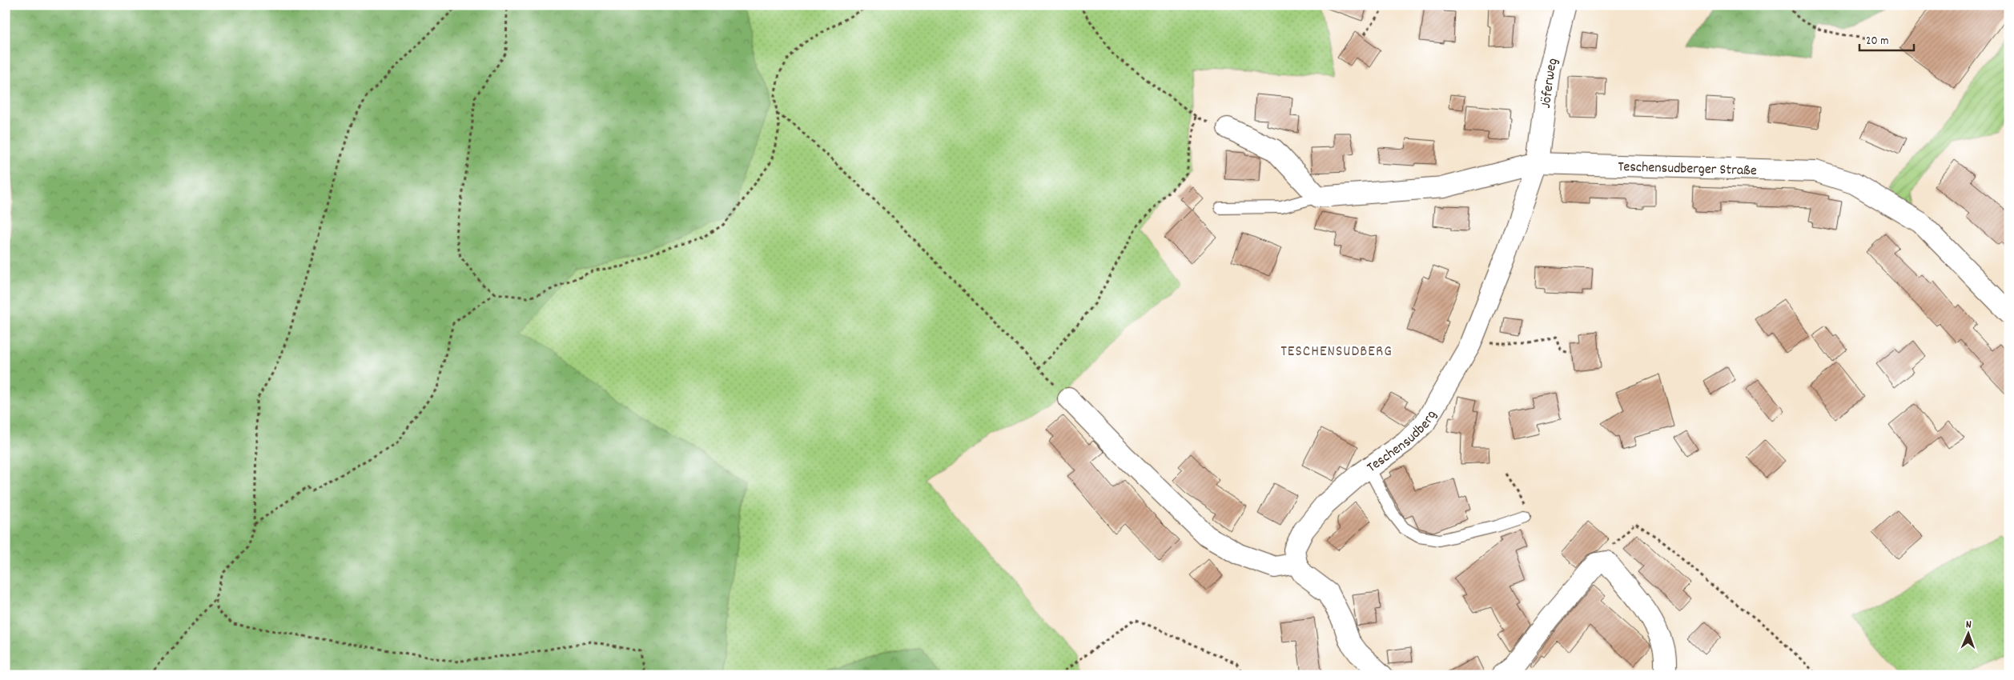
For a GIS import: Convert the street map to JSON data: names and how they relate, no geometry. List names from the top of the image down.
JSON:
{
  "streets": {
    "street": ["Jöferweg", "Teschensudberger Straße", "Teschensudberg"]
  },
  "crossings": [
    ["Jöferweg", "Teschensudberger Straße"],
    ["Jöferweg", "Teschensudberg"],
    ["Teschensudberger Straße", "Teschensudberg"]
  ],
  "districts": ["TESCHENSUDBERG"],
  "scale_bar": "20 m",
  "north": "top"
}
